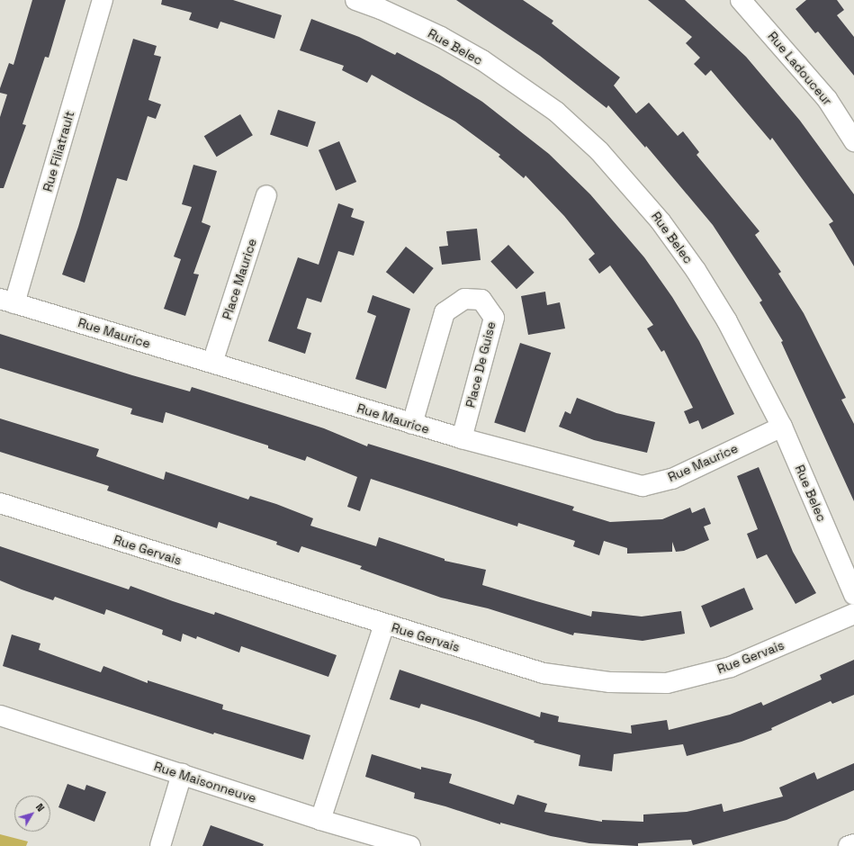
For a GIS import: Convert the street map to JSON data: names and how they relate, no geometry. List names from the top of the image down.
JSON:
{
  "streets": {
    "street": [
      "Rue Belec",
      "Rue Ladouceur",
      "Rue Filiatrault",
      "Place Maurice",
      "Rue Maurice",
      "Place De Guise",
      "Rue Gervais",
      "Rue Maisonneuve"
    ]
  },
  "crossings": [
    ["Rue Belec", "Rue Maurice"],
    ["Rue Filiatrault", "Rue Maurice"],
    ["Place Maurice", "Rue Maurice"],
    ["Rue Maurice", "Place De Guise"]
  ],
  "north": "top right"
}
